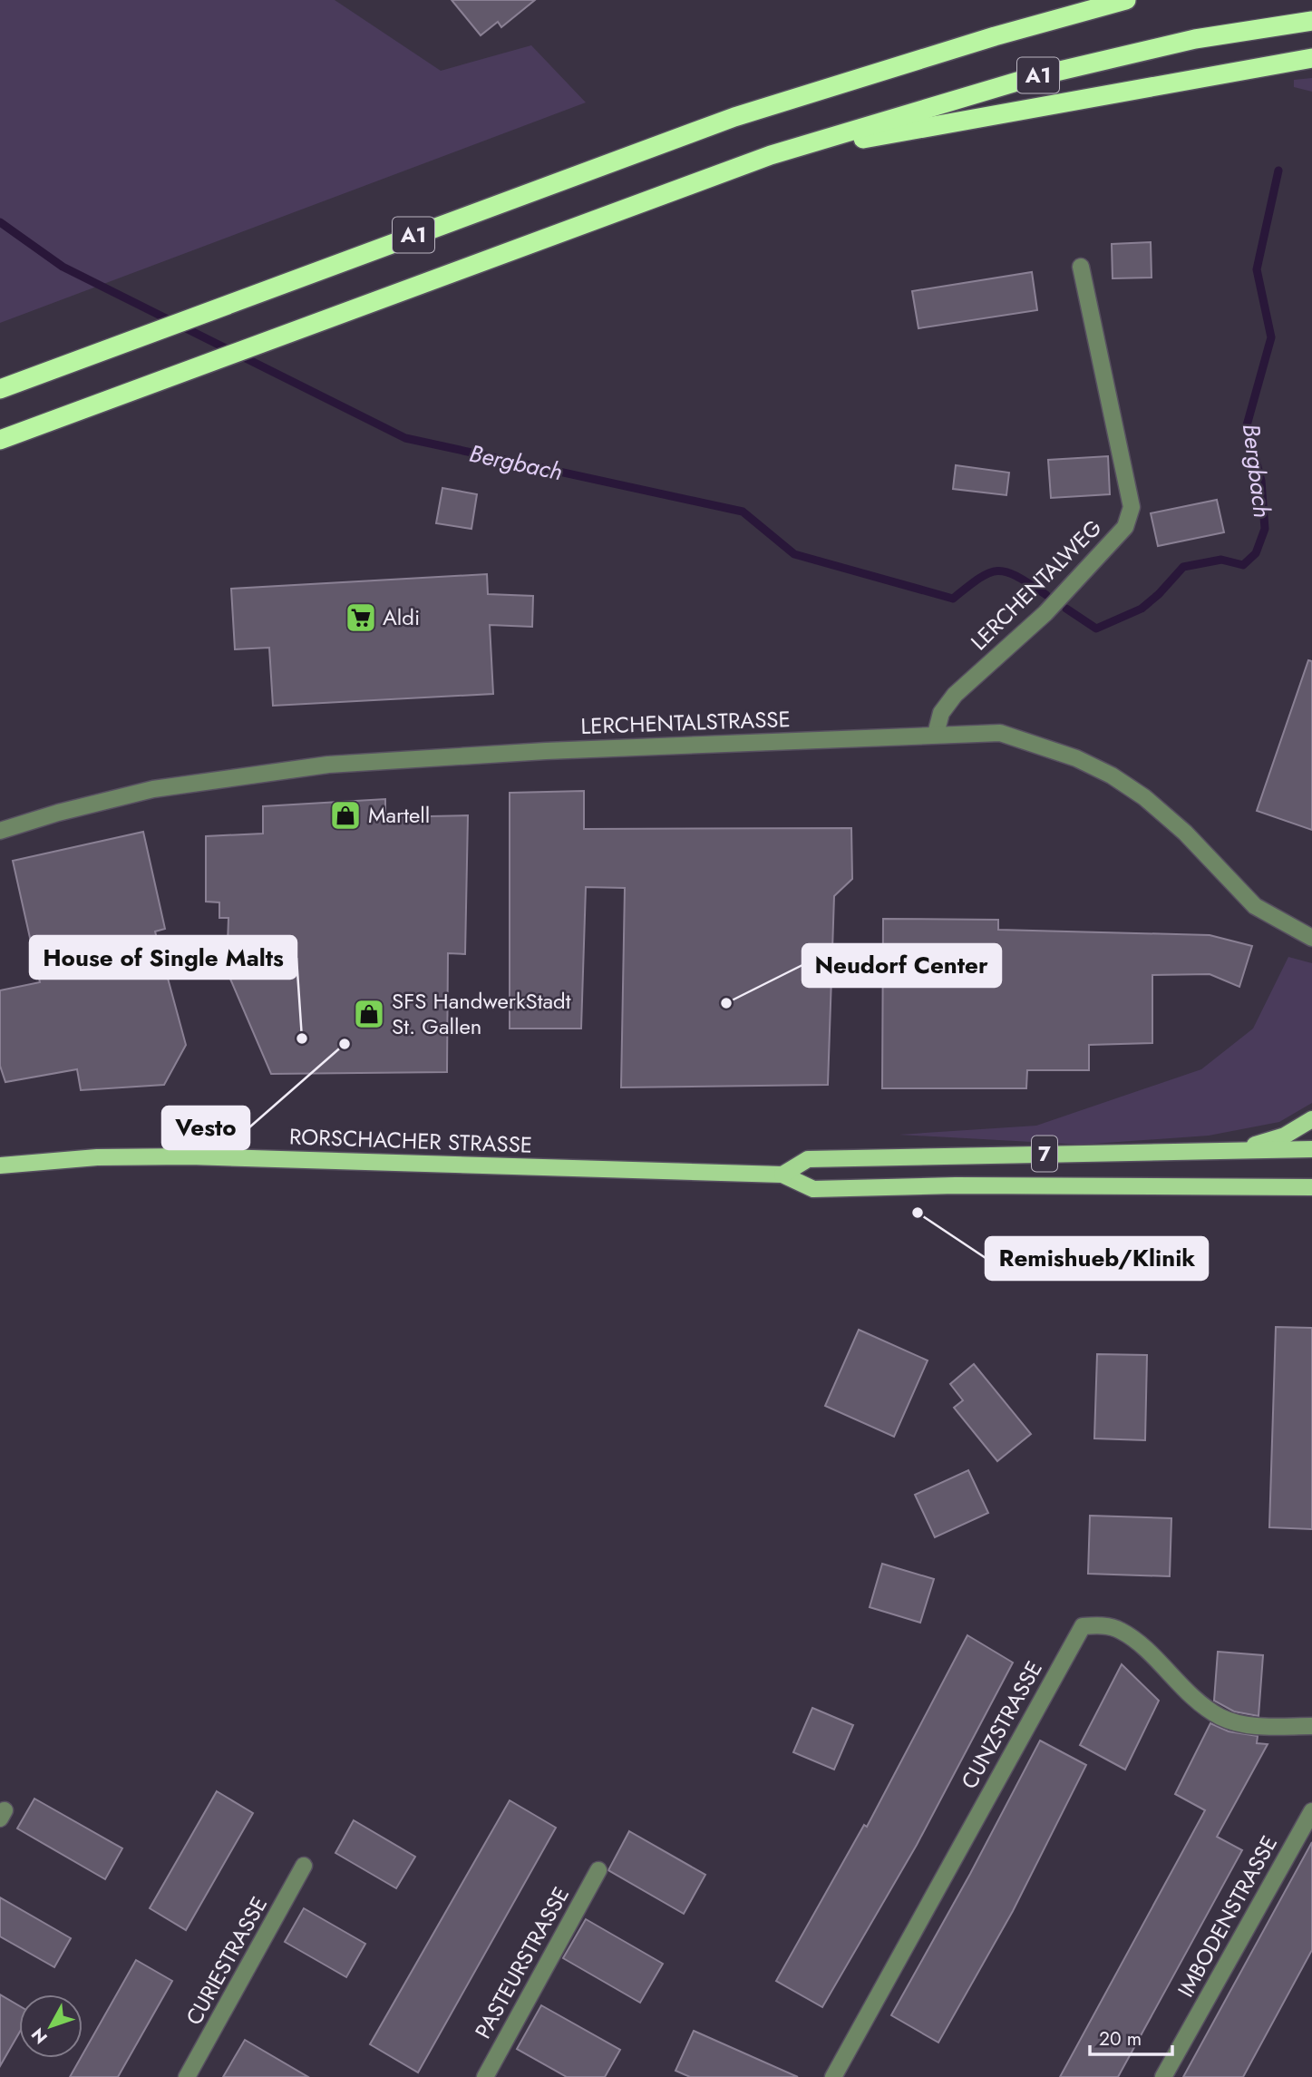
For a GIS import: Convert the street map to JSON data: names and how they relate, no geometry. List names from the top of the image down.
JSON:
{
  "streets": {
    "highway": ["A1"],
    "main road": ["RORSCHACHER STRASSE", "7"],
    "street": [
      "LERCHENTALWEG",
      "LERCHENTALSTRASSE",
      "CUNZSTRASSE",
      "IMBODENSTRASSE",
      "CURIESTRASSE",
      "PASTEURSTRASSE"
    ]
  },
  "crossings": [
    ["LERCHENTALWEG", "LERCHENTALSTRASSE"],
    ["RORSCHACHER STRASSE", "7"]
  ],
  "water": ["Bergbach"],
  "places": {
    "supermarket": ["Aldi"],
    "shop": ["Martell", "SFS HandwerkStadt St. Gallen"],
    "other": [
      "Neudorf Center",
      "House of Single Malts",
      "Vesto",
      "Remishueb/Klinik"
    ]
  },
  "scale_bar": "20 m",
  "north": "bottom left"
}
